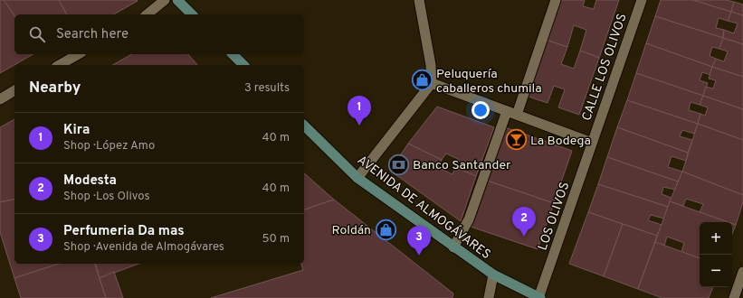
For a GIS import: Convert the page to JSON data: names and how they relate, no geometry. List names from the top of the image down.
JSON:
{
  "streets": {
    "main road": ["AVENIDA DE ALMOGÁVARES"],
    "street": ["CALLE LOS OLIVOS", "LOS OLIVOS"]
  },
  "crossings": [
    ["CALLE LOS OLIVOS", "LOS OLIVOS"],
    ["AVENIDA DE ALMOGÁVARES", "LOS OLIVOS"]
  ],
  "places": {
    "shop": ["Peluquería caballeros chumila", "Roldán"],
    "bar": ["La Bodega"],
    "bank": ["Banco Santander"]
  },
  "page": {
    "search": "Search here",
    "heading": ["Nearby", "3 results"],
    "pins": ["1", "2", "3"],
    "list": [
      {
        "mark": "1",
        "name": "Kira",
        "note": "Shop · López Amo",
        "value": "40 m"
      },
      {
        "mark": "2",
        "name": "Modesta",
        "note": "Shop · Los Olivos",
        "value": "40 m"
      },
      {
        "mark": "3",
        "name": "Perfumeria Da mas",
        "note": "Shop · Avenida de Almogávares",
        "value": "50 m"
      }
    ],
    "map_buttons": ["+", "−"]
  }
}
